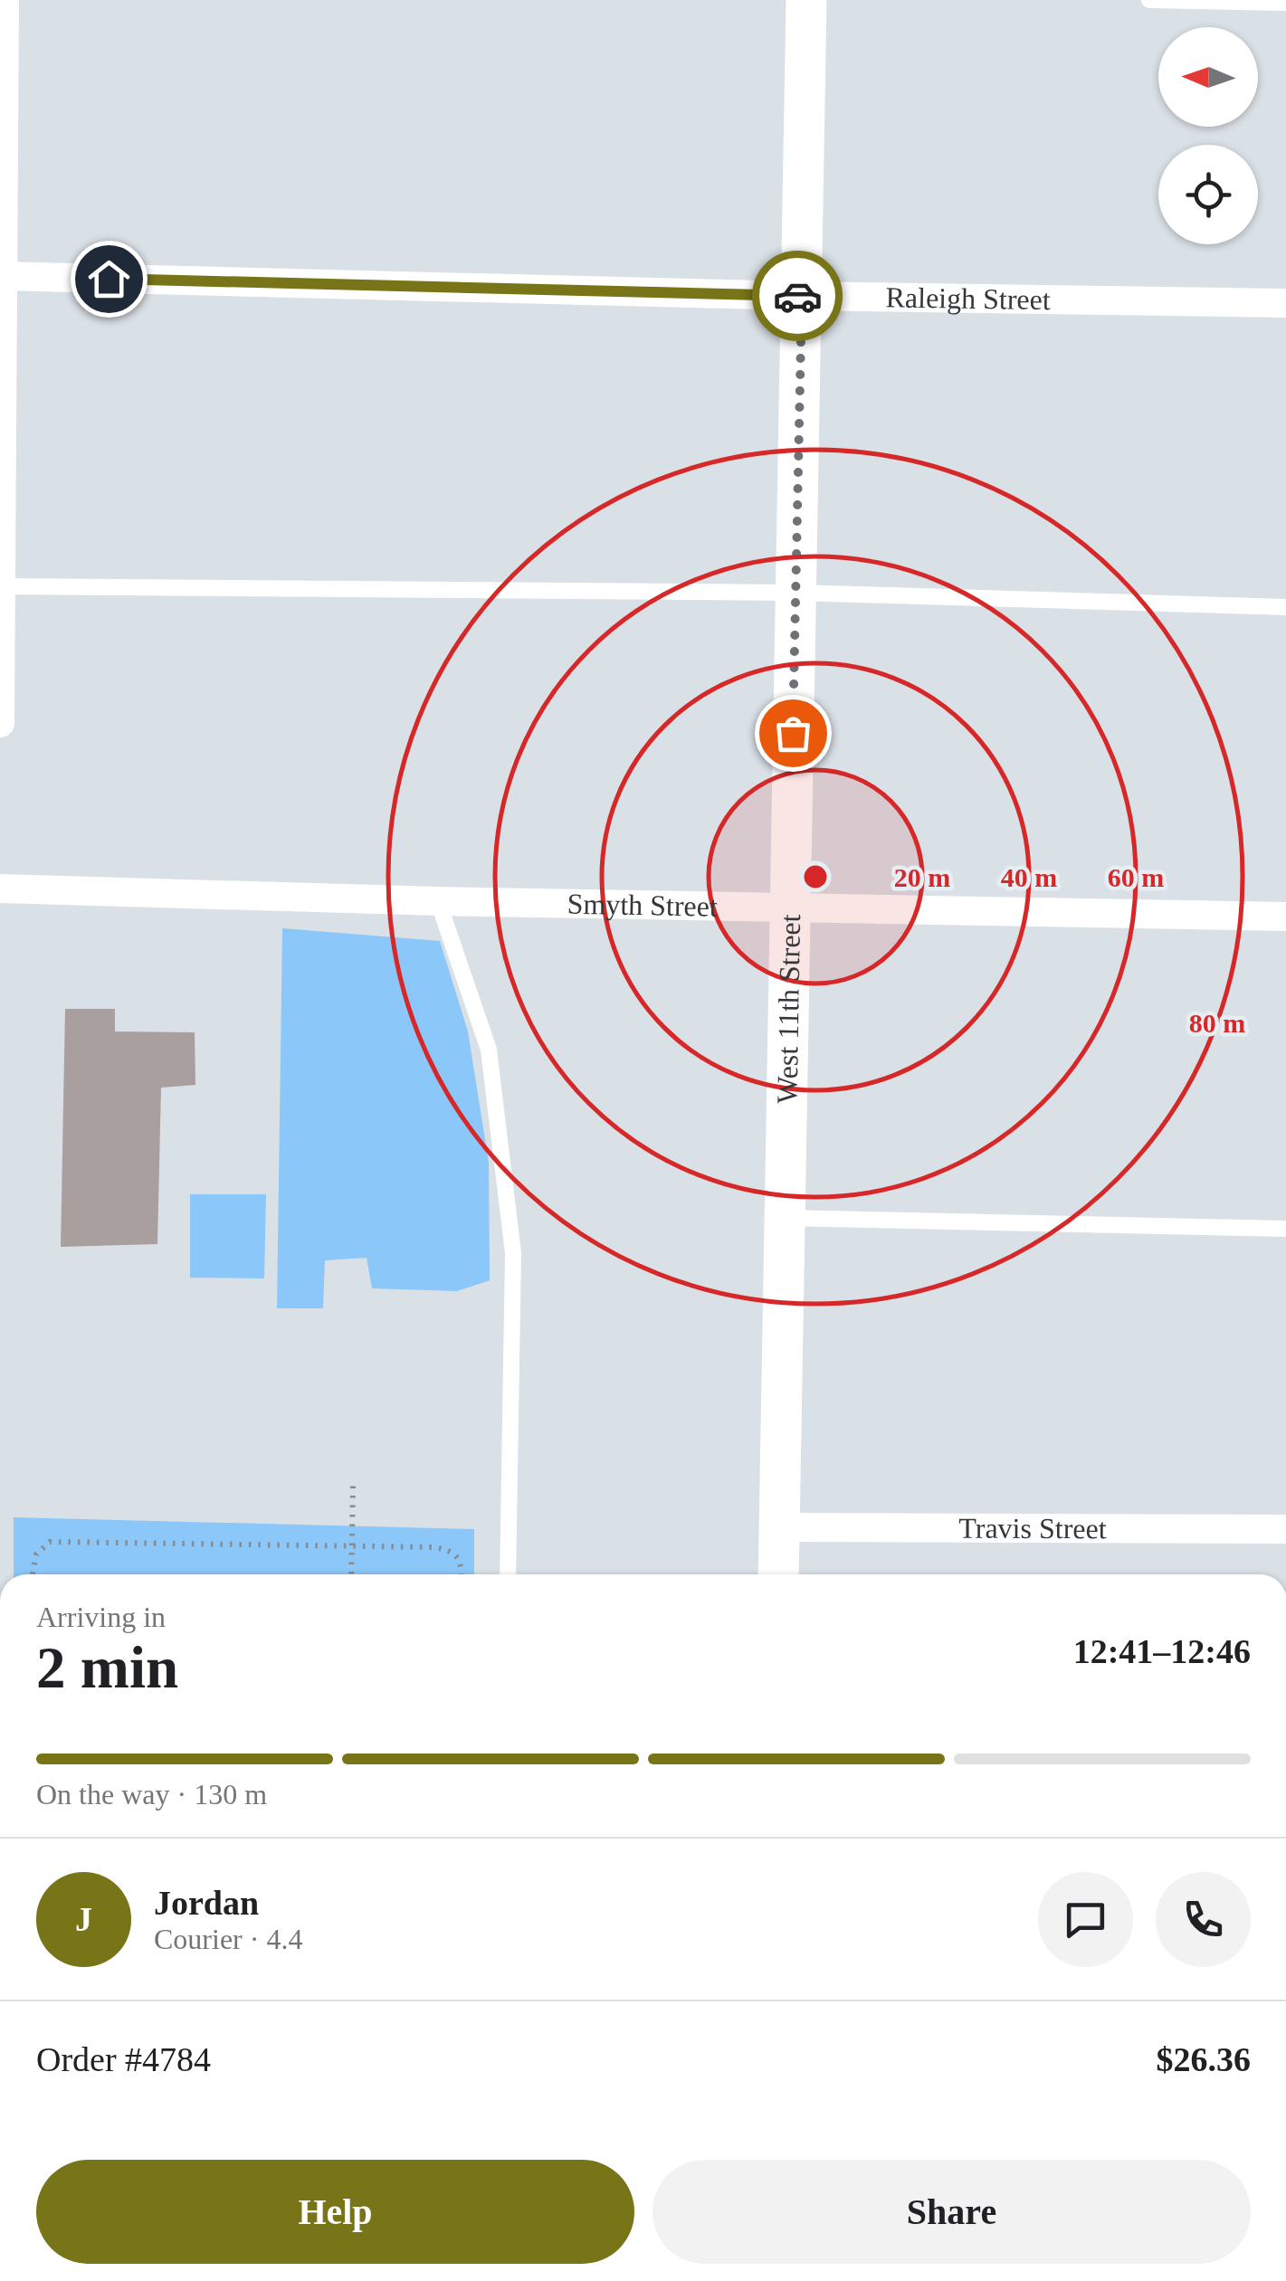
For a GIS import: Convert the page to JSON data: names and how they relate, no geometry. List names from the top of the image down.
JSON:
{
  "streets": {
    "main road": ["West 11th Street"],
    "street": ["Raleigh Street", "Smyth Street", "Travis Street"]
  },
  "crossings": [
    ["Raleigh Street", "West 11th Street"],
    ["Smyth Street", "West 11th Street"],
    ["West 11th Street", "Travis Street"]
  ],
  "north": "left",
  "page": {
    "heading": ["2 min", "Arriving in", "12:41–12:46"],
    "panel": [
      "Jordan",
      "Courier · 4.4",
      "Order #4784",
      "$26.36"
    ],
    "bar": "On the way · 130 m",
    "round": "J",
    "buttons": ["Help", "Share"]
  },
  "rings": [
    "20 m",
    "40 m",
    "60 m",
    "80 m"
  ]
}
